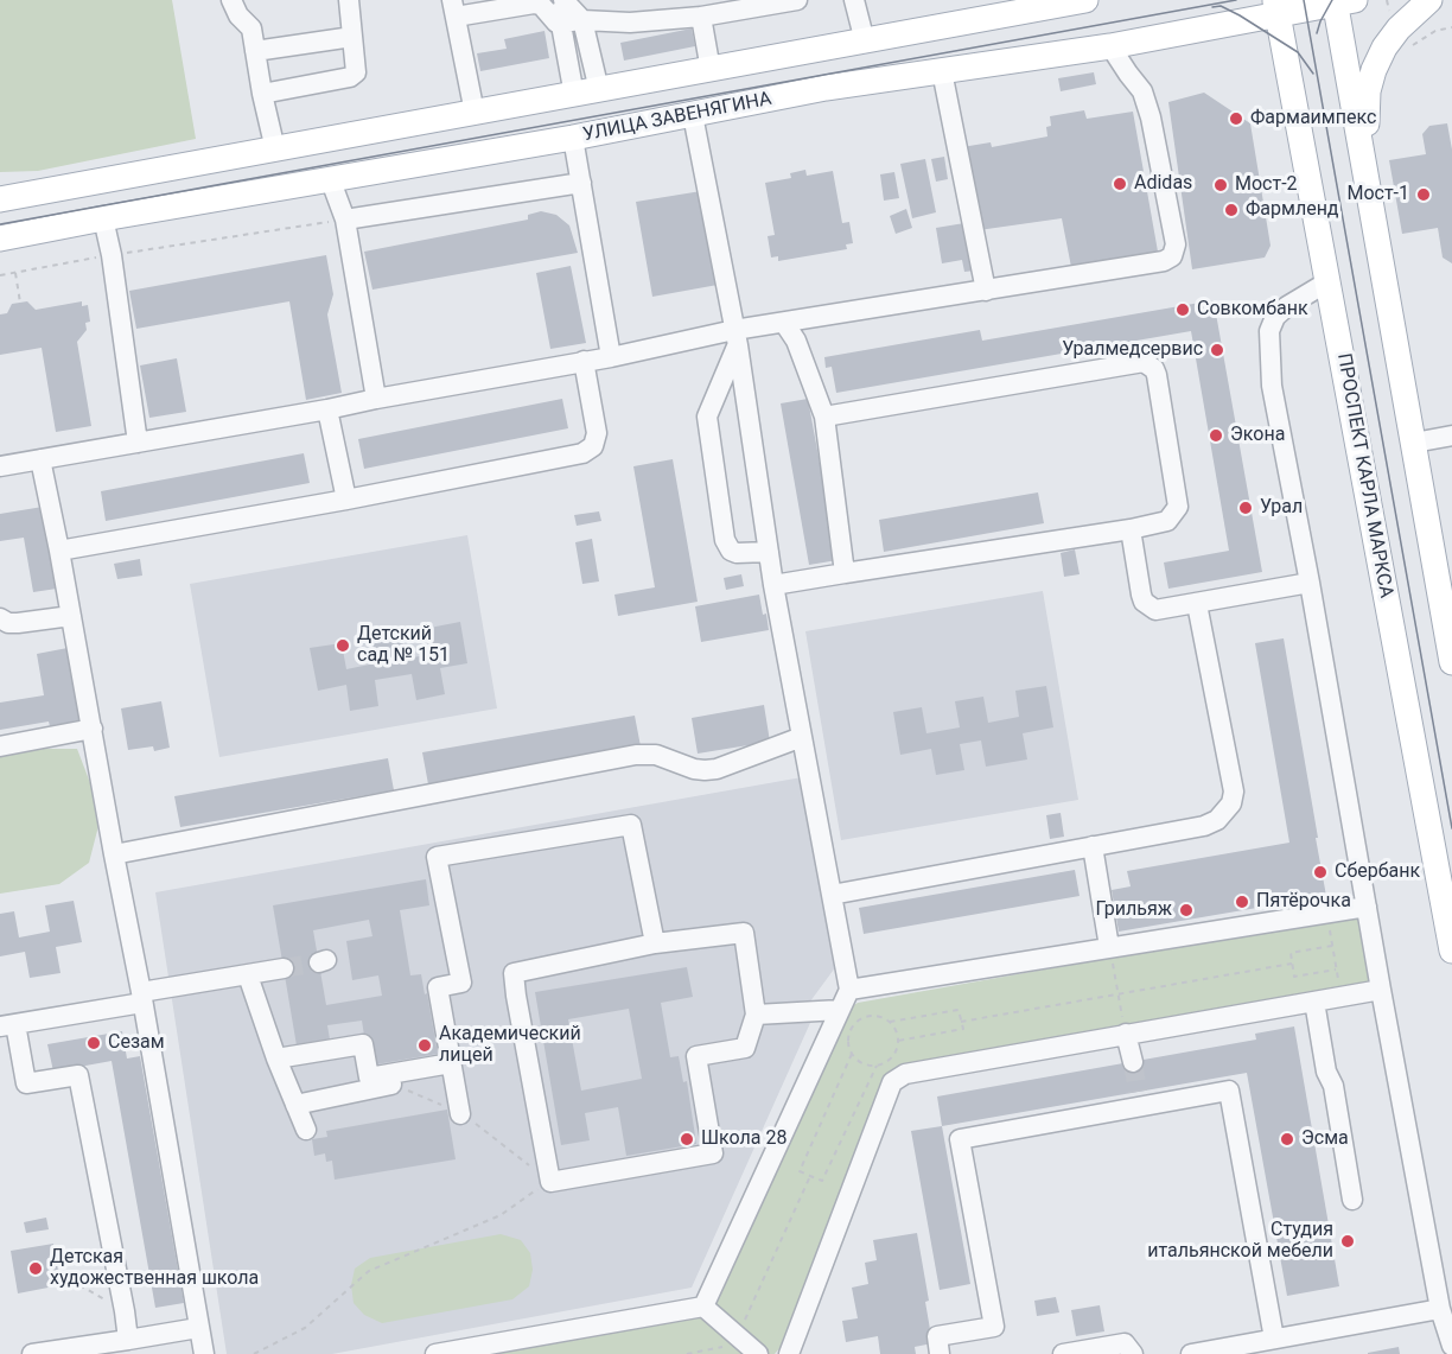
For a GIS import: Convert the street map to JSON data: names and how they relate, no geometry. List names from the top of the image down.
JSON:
{
  "streets": {
    "main road": ["УЛИЦА ЗАВЕНЯГИНА", "ПРОСПЕКТ КАРЛА МАРКСА"]
  },
  "crossings": [
    ["УЛИЦА ЗАВЕНЯГИНА", "ПРОСПЕКТ КАРЛА МАРКСА"]
  ],
  "places": [
    "Фармаимпекс",
    "Adidas",
    "Мост-2",
    "Мост-1",
    "Фармленд",
    "Совкомбанк",
    "Уралмедсервис",
    "Экона",
    "Урал",
    "Детский сад № 151",
    "Сбербанк",
    "Пятёрочка",
    "Грильяж",
    "Сезам",
    "Академический лицей",
    "Школа 28",
    "Эсма",
    "Студия итальянской мебели",
    "Детская художественная школа"
  ]
}
